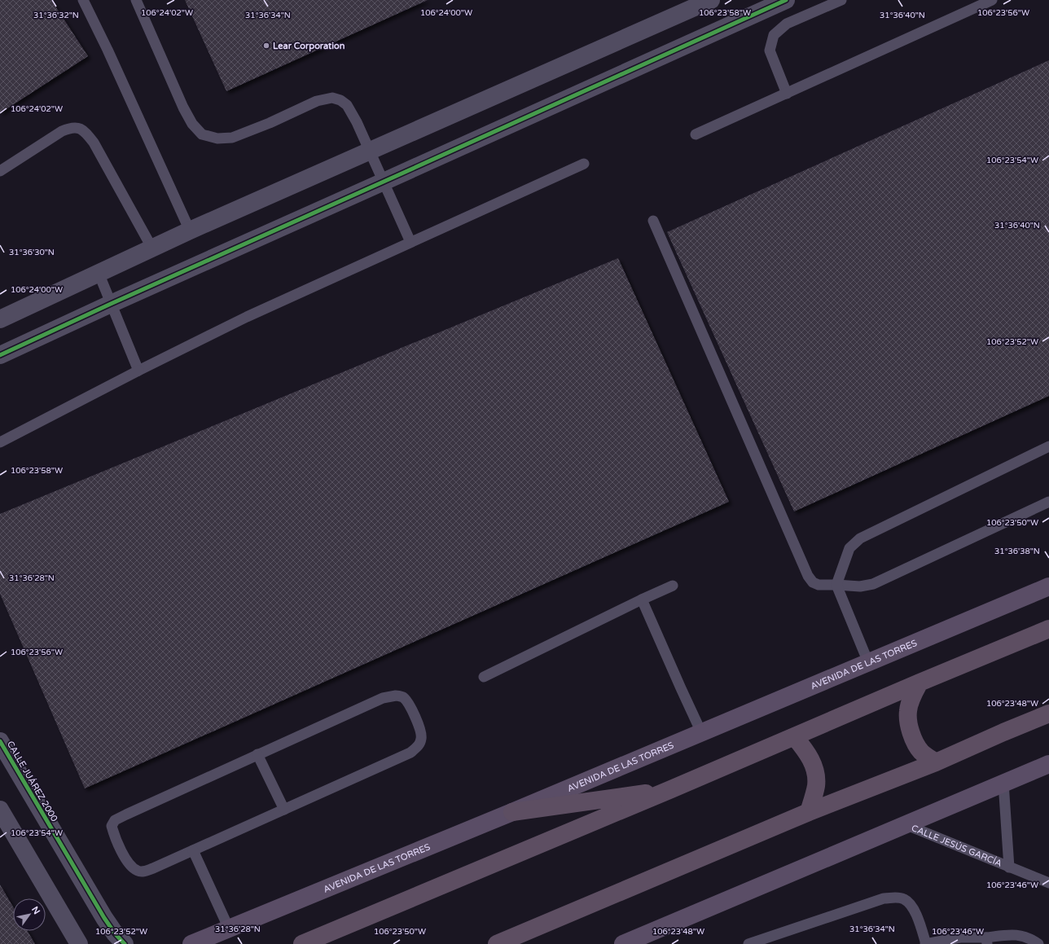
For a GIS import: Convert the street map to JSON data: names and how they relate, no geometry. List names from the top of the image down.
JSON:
{
  "streets": {
    "main road": ["AVENIDA DE LAS TORRES"],
    "street": ["CALLE JUÁREZ 2000"],
    "lane": ["CALLE JESÚS GARCÍA"]
  },
  "places": ["Lear Corporation"],
  "north": "top right",
  "coordinates": [
    "106°24'00\"W",
    "106°23'58\"W",
    "106°23'56\"W",
    "106°24'02\"W",
    "31°36'32\"N",
    "31°36'34\"N",
    "31°36'40\"N",
    "106°23'54\"W",
    "31°36'30\"N",
    "106°23'52\"W",
    "106°23'50\"W",
    "31°36'38\"N",
    "31°36'28\"N",
    "106°23'48\"W",
    "106°23'46\"W"
  ]
}
